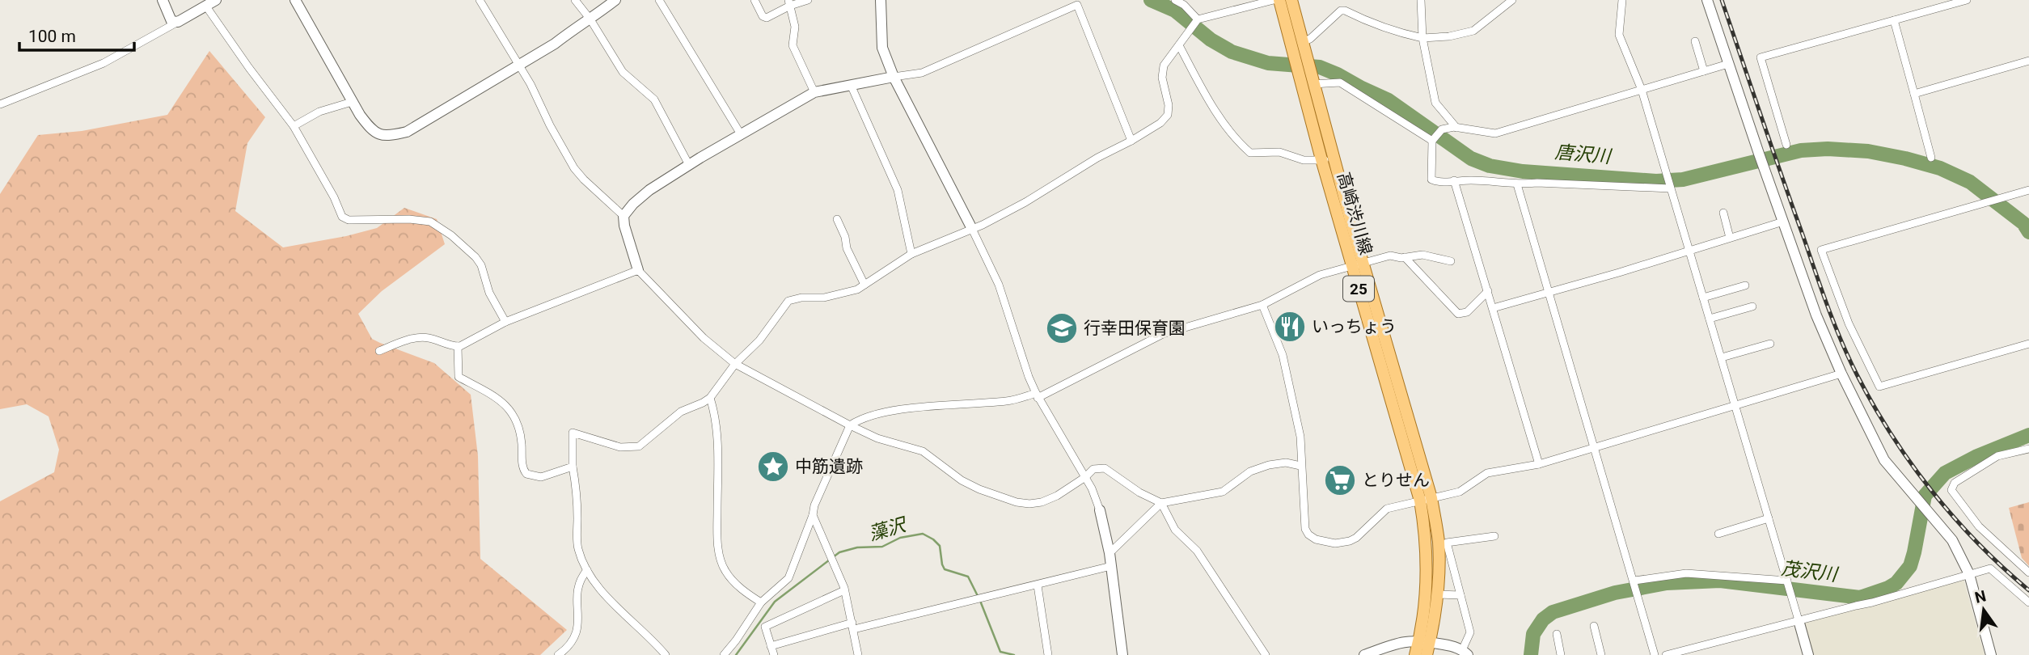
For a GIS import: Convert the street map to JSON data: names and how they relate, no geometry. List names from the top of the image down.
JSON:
{
  "streets": {
    "main road": ["高崎渋川線", "25"]
  },
  "crossings": [
    ["高崎渋川線", "25"]
  ],
  "water": ["唐沢川", "藻沢", "茂沢川"],
  "places": {
    "restaurant": ["いっちょう"],
    "school or university": ["行幸田保育園"],
    "place": ["中筋遺跡"],
    "supermarket": ["とりせん"]
  },
  "scale_bar": "100 m",
  "north": "top"
}
